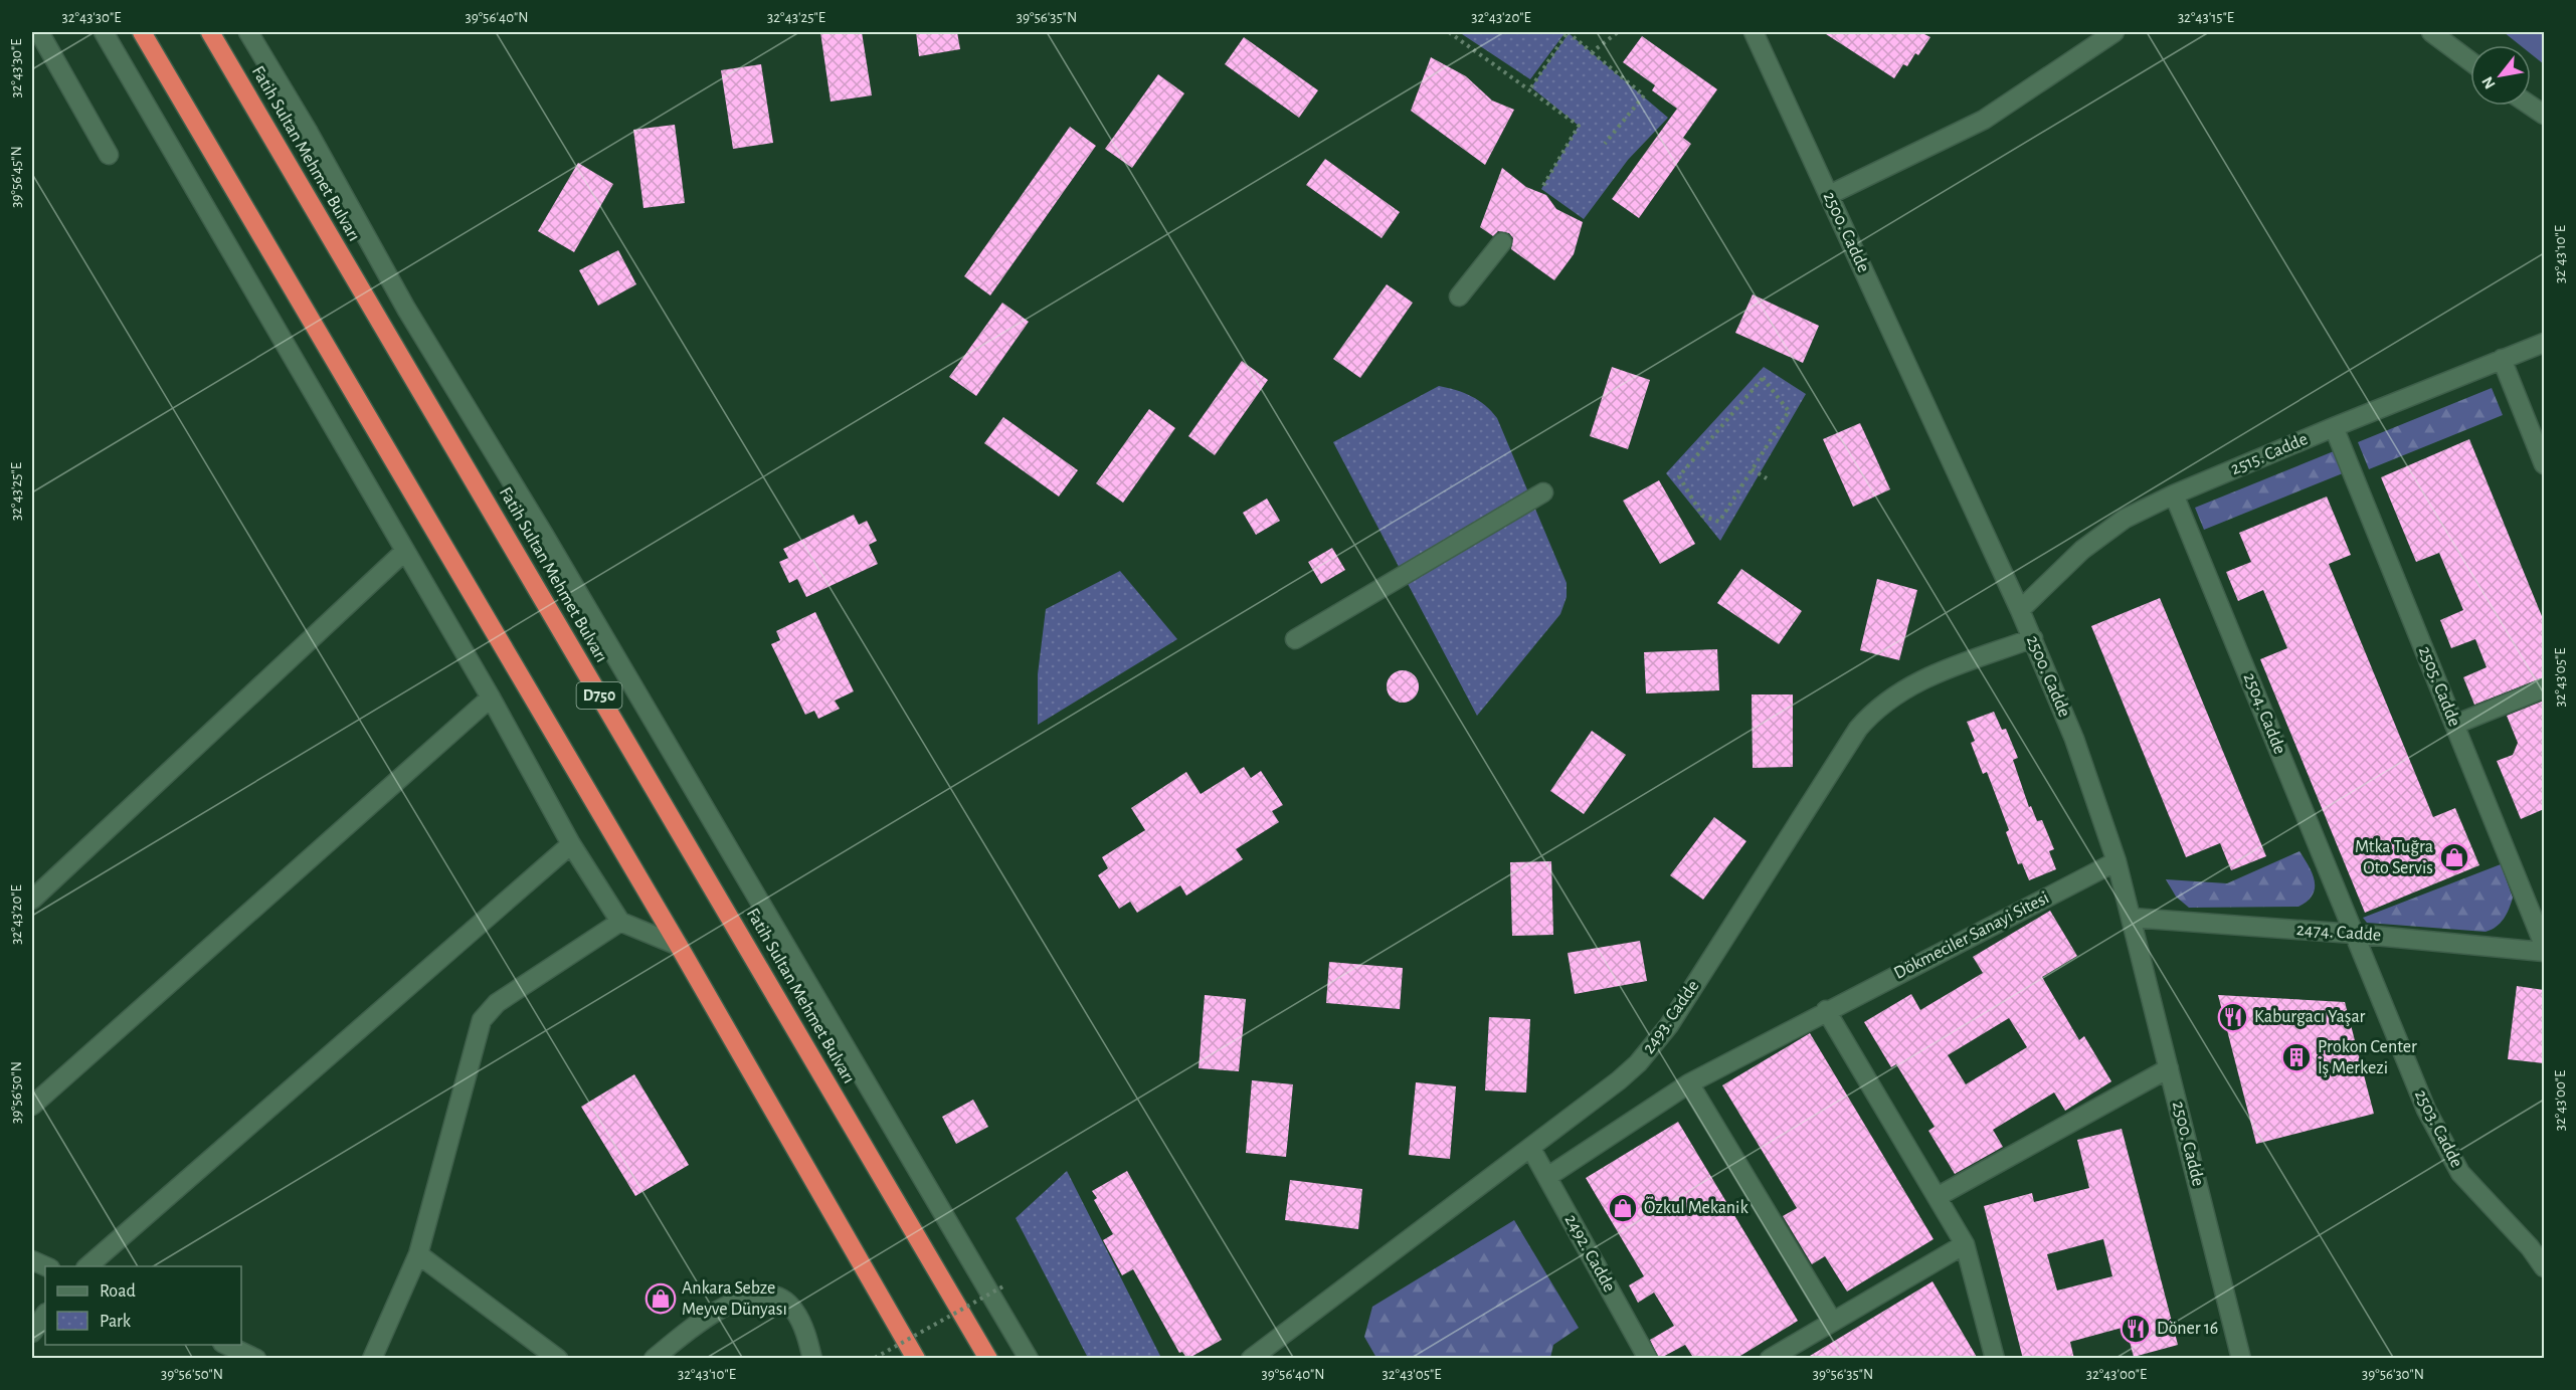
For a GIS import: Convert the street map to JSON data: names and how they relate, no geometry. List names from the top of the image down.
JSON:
{
  "streets": {
    "highway": ["Fatih Sultan Mehmet Bulvarı", "D750"],
    "street": [
      "2500. Cadde",
      "2515. Cadde",
      "2505. Cadde",
      "2504. Cadde",
      "2474. Cadde",
      "Dökmeciler Sanayi Sitesi",
      "2493. Cadde",
      "2503. Cadde",
      "2492. Cadde"
    ]
  },
  "crossings": [
    ["2500. Cadde", "2515. Cadde"],
    ["2500. Cadde", "2474. Cadde"],
    ["2500. Cadde", "Dökmeciler Sanayi Sitesi"],
    ["2500. Cadde", "2493. Cadde"],
    ["2515. Cadde", "2505. Cadde"],
    ["2515. Cadde", "2504. Cadde"],
    ["2504. Cadde", "2474. Cadde"],
    ["2504. Cadde", "2503. Cadde"],
    ["2474. Cadde", "2503. Cadde"],
    ["Dökmeciler Sanayi Sitesi", "2492. Cadde"],
    ["2493. Cadde", "2492. Cadde"]
  ],
  "places": {
    "shop": ["Mtka Tuğra Oto Servis", "Özkul Mekanik", "Ankara Sebze Meyve Dünyası"],
    "restaurant": ["Kaburgacı Yaşar", "Döner 16"],
    "building": ["Prokon Center İş Merkezi"]
  },
  "legend": ["Road", "Park"],
  "north": "bottom left",
  "coordinates": [
    "32°43'30\"E",
    "39°56'40\"N",
    "32°43'25\"E",
    "39°56'35\"N",
    "32°43'20\"E",
    "32°43'15\"E",
    "39°56'45\"N",
    "32°43'10\"E",
    "32°43'05\"E",
    "39°56'50\"N",
    "32°43'00\"E",
    "39°56'30\"N"
  ]
}
